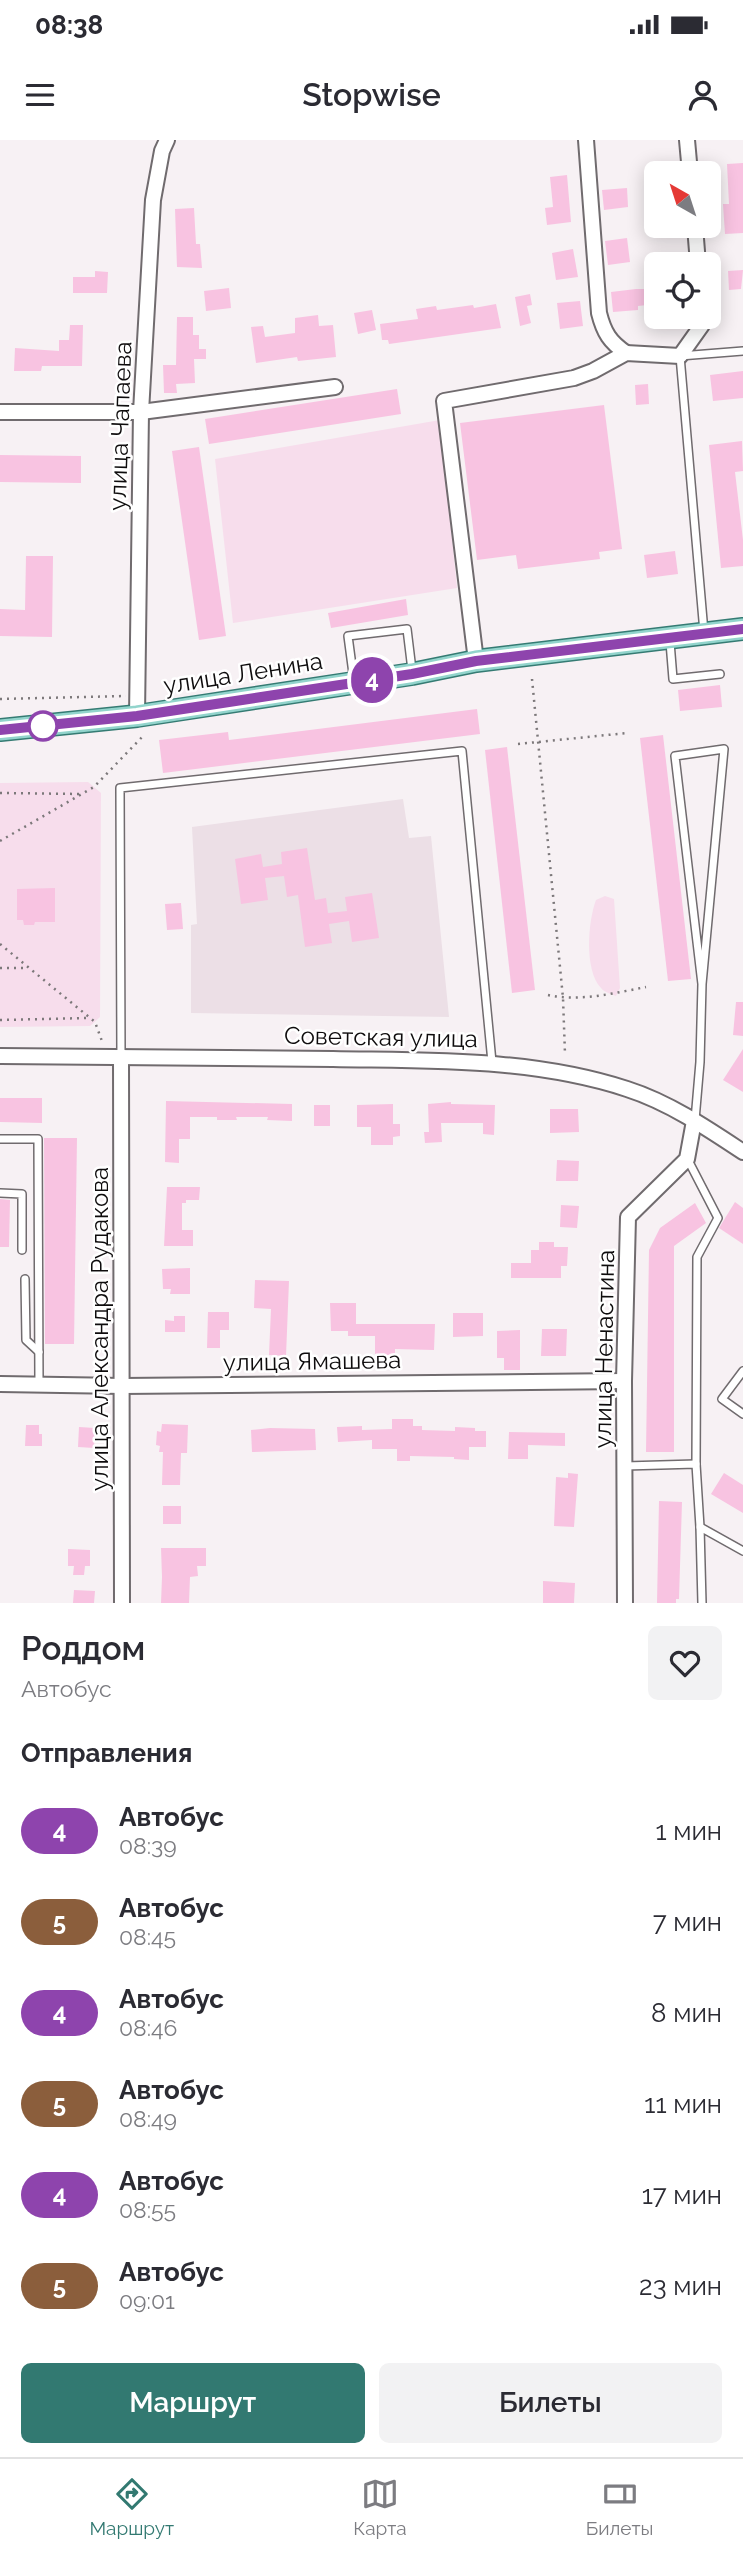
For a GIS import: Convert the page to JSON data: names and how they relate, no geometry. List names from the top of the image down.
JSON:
{
  "streets": {
    "main road": ["улица Ленина"],
    "street": [
      "улица Чапаева",
      "Советская улица",
      "улица Александра Рудакова",
      "улица Ненастина",
      "улица Ямашева"
    ]
  },
  "crossings": [
    ["улица Чапаева", "улица Ленина"],
    ["Советская улица", "улица Александра Рудакова"],
    ["улица Александра Рудакова", "улица Ямашева"],
    ["улица Ненастина", "улица Ямашева"]
  ],
  "lines": ["bus line 4"],
  "north": "top left",
  "page": {
    "status": "08:38",
    "header": "Stopwise",
    "on_map": "4",
    "heading": [
      ["Роддом", "Автобус"],
      "Отправления"
    ],
    "list": [
      {
        "mark": "4",
        "name": "Автобус",
        "note": "08:39",
        "value": "1 мин"
      },
      {
        "mark": "5",
        "name": "Автобус",
        "note": "08:45",
        "value": "7 мин"
      },
      {
        "mark": "4",
        "name": "Автобус",
        "note": "08:46",
        "value": "8 мин"
      },
      {
        "mark": "5",
        "name": "Автобус",
        "note": "08:49",
        "value": "11 мин"
      },
      {
        "mark": "4",
        "name": "Автобус",
        "note": "08:55",
        "value": "17 мин"
      },
      {
        "mark": "5",
        "name": "Автобус",
        "note": "09:01",
        "value": "23 мин"
      }
    ],
    "buttons": ["Маршрут", "Билеты"],
    "tabs": ["Маршрут", "Карта", "Билеты"]
  }
}
